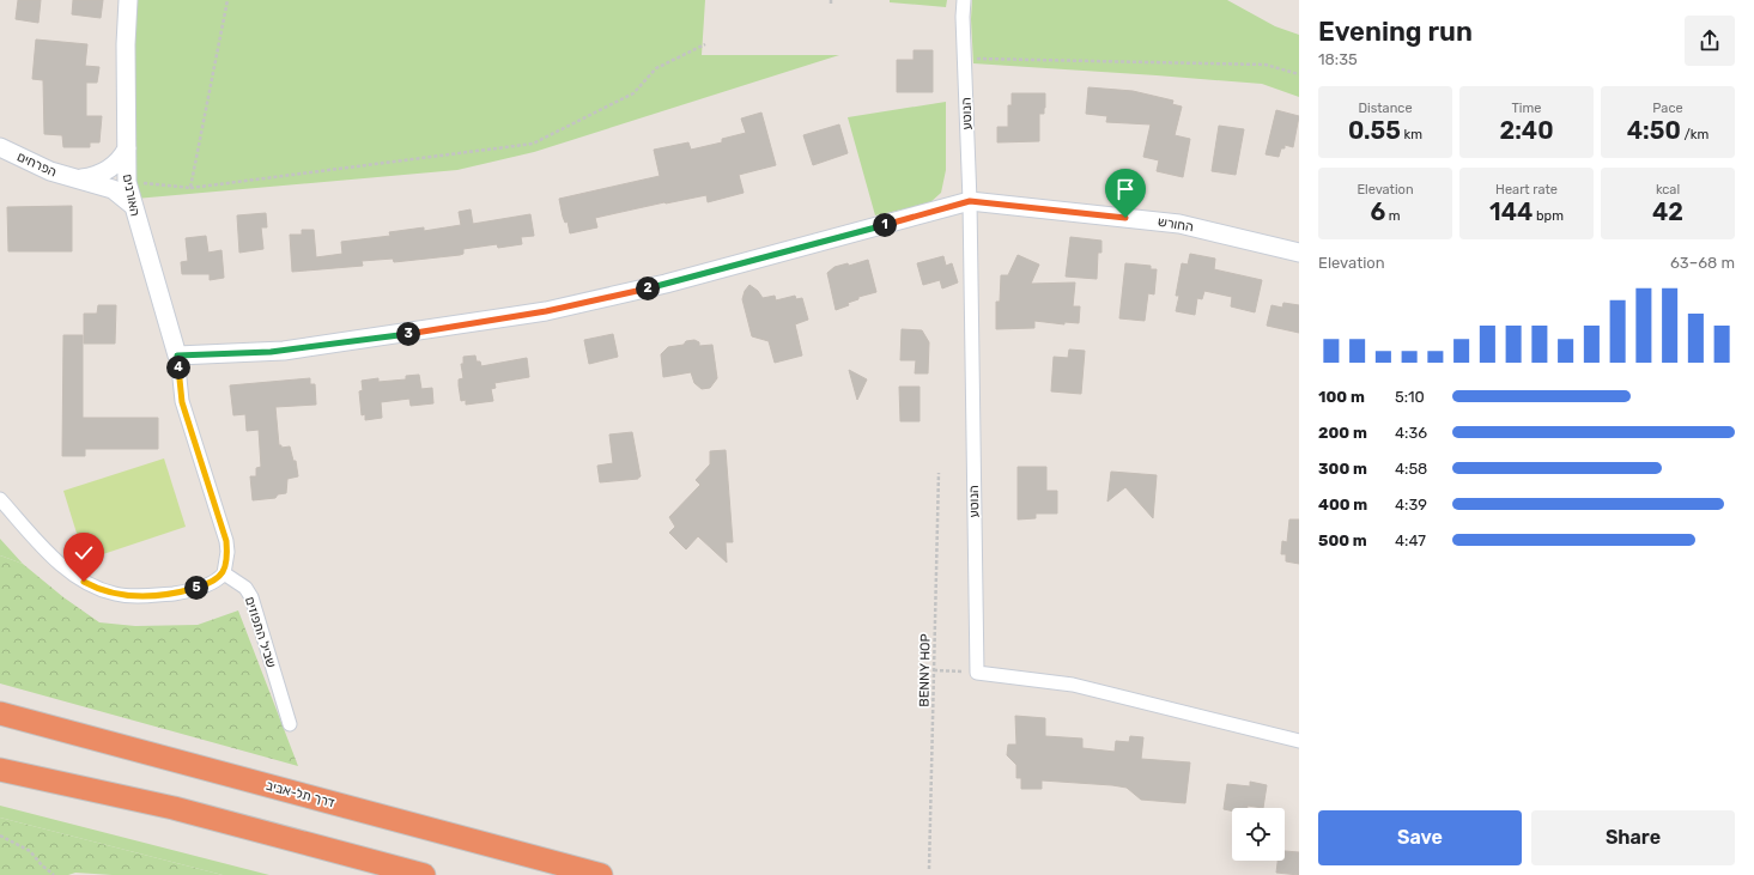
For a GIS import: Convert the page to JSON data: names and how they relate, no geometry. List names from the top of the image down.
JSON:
{
  "streets": {
    "highway": ["דרך תל-אביב"],
    "street": [
      "הנוטע",
      "הפרחים",
      "האורנים",
      "החורש",
      "שביל התפוזים"
    ],
    "path": ["BENNY HOP"]
  },
  "crossings": [
    ["הנוטע", "החורש"],
    ["הפרחים", "האורנים"],
    ["האורנים", "החורש"]
  ],
  "page": {
    "heading": ["Evening run", "18:35"],
    "stats": [
      ["Distance", "0.55 km"],
      ["Time", "2:40"],
      ["Pace", "4:50 /km"],
      ["Elevation", "6 m"],
      ["Heart rate", "144 bpm"],
      ["kcal", "42"]
    ],
    "pins": [
      "1",
      "2",
      "3",
      "4",
      "5"
    ],
    "chart": ["Elevation", "63–68 m"],
    "list": [
      {
        "name": "100 m",
        "note": "5:10"
      },
      {
        "name": "200 m",
        "note": "4:36"
      },
      {
        "name": "300 m",
        "note": "4:58"
      },
      {
        "name": "400 m",
        "note": "4:39"
      },
      {
        "name": "500 m",
        "note": "4:47"
      }
    ],
    "buttons": ["Save", "Share"]
  }
}
